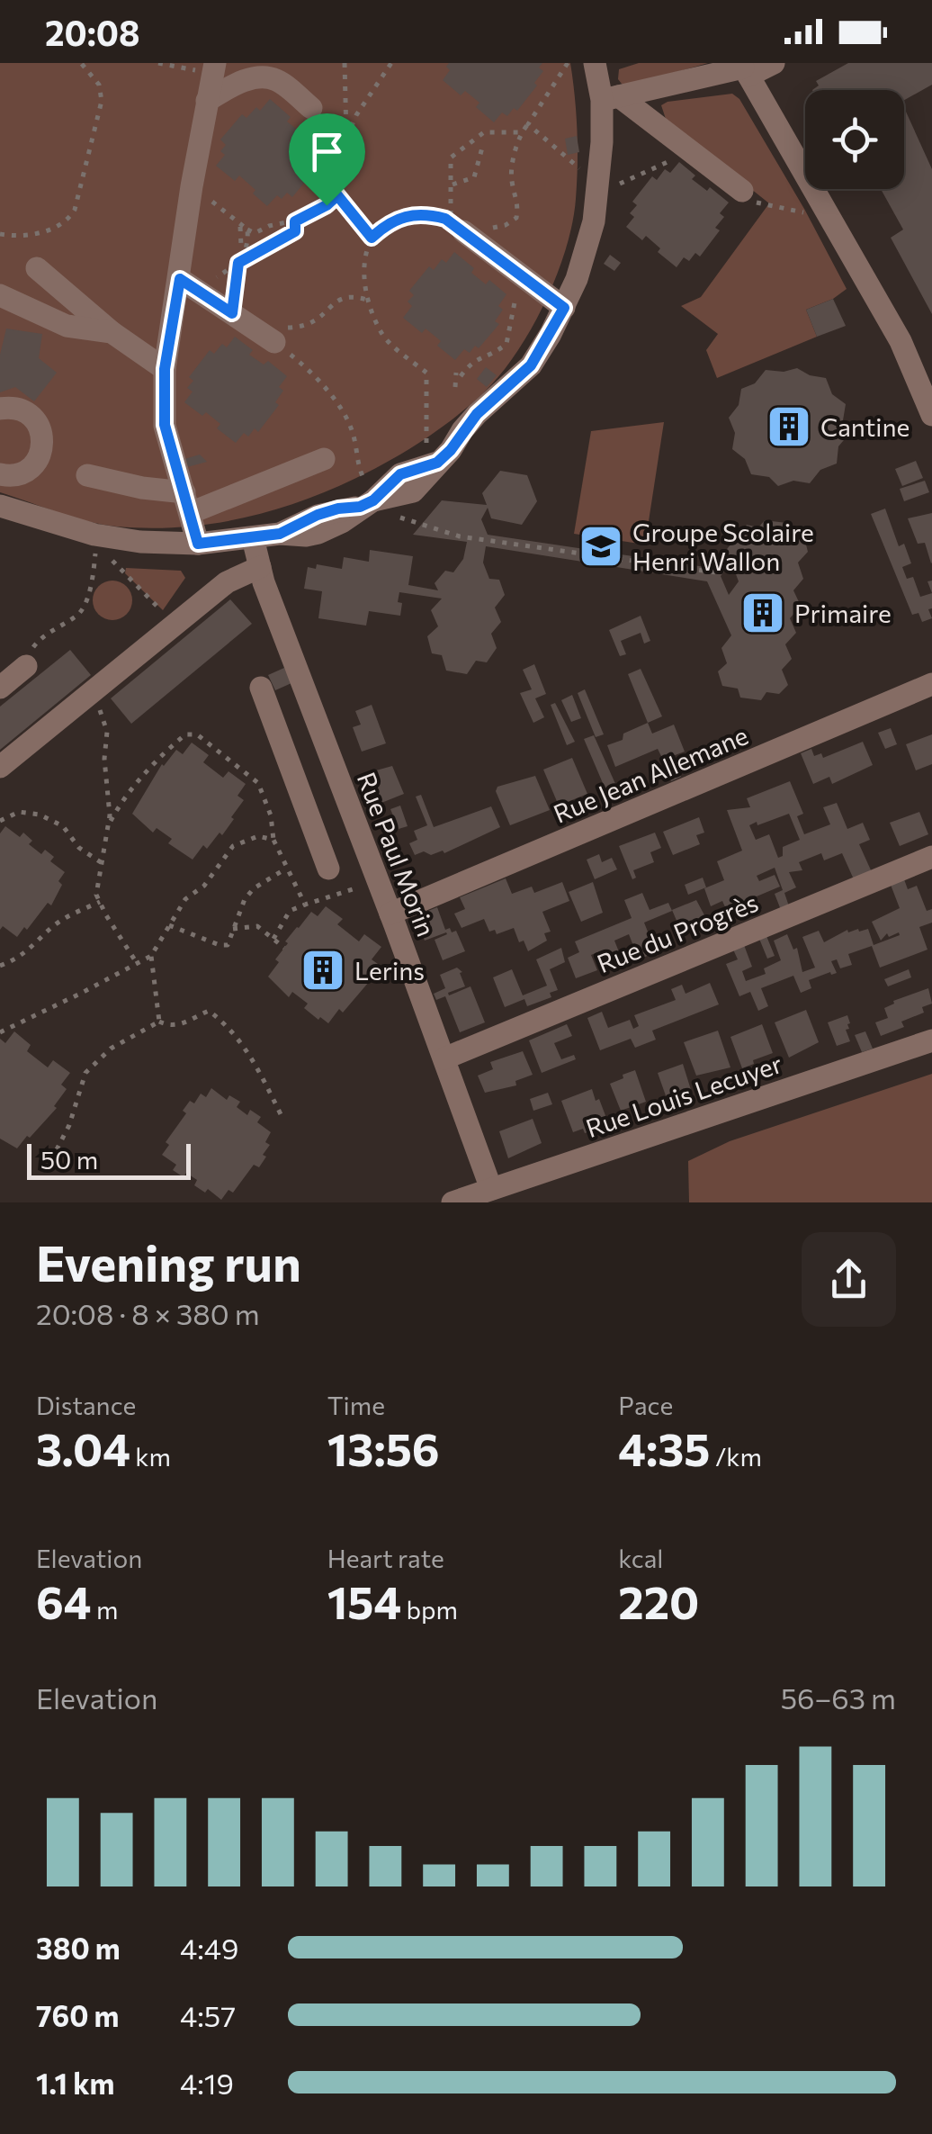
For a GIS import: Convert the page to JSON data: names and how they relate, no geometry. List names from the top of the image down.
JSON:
{
  "streets": {
    "street": [
      "Rue Jean Allemane",
      "Rue Paul Morin",
      "Rue du Progrès",
      "Rue Louis Lecuyer"
    ]
  },
  "crossings": [
    ["Rue Jean Allemane", "Rue Paul Morin"],
    ["Rue Paul Morin", "Rue du Progrès"],
    ["Rue Paul Morin", "Rue Louis Lecuyer"]
  ],
  "places": {
    "building": ["Cantine", "Primaire", "Lerins"],
    "school or university": ["Groupe Scolaire Henri Wallon"]
  },
  "scale_bar": "50 m",
  "page": {
    "status": "20:08",
    "scale": "50 m",
    "heading": ["Evening run", "20:08 · 8 × 380 m"],
    "stats": [
      ["Distance", "3.04 km"],
      ["Time", "13:56"],
      ["Pace", "4:35 /km"],
      ["Elevation", "64 m"],
      ["Heart rate", "154 bpm"],
      ["kcal", "220"]
    ],
    "chart": ["Elevation", "56–63 m"],
    "list": [
      {
        "name": "380 m",
        "note": "4:49"
      },
      {
        "name": "760 m",
        "note": "4:57"
      },
      {
        "name": "1.1 km",
        "note": "4:19"
      }
    ]
  }
}
